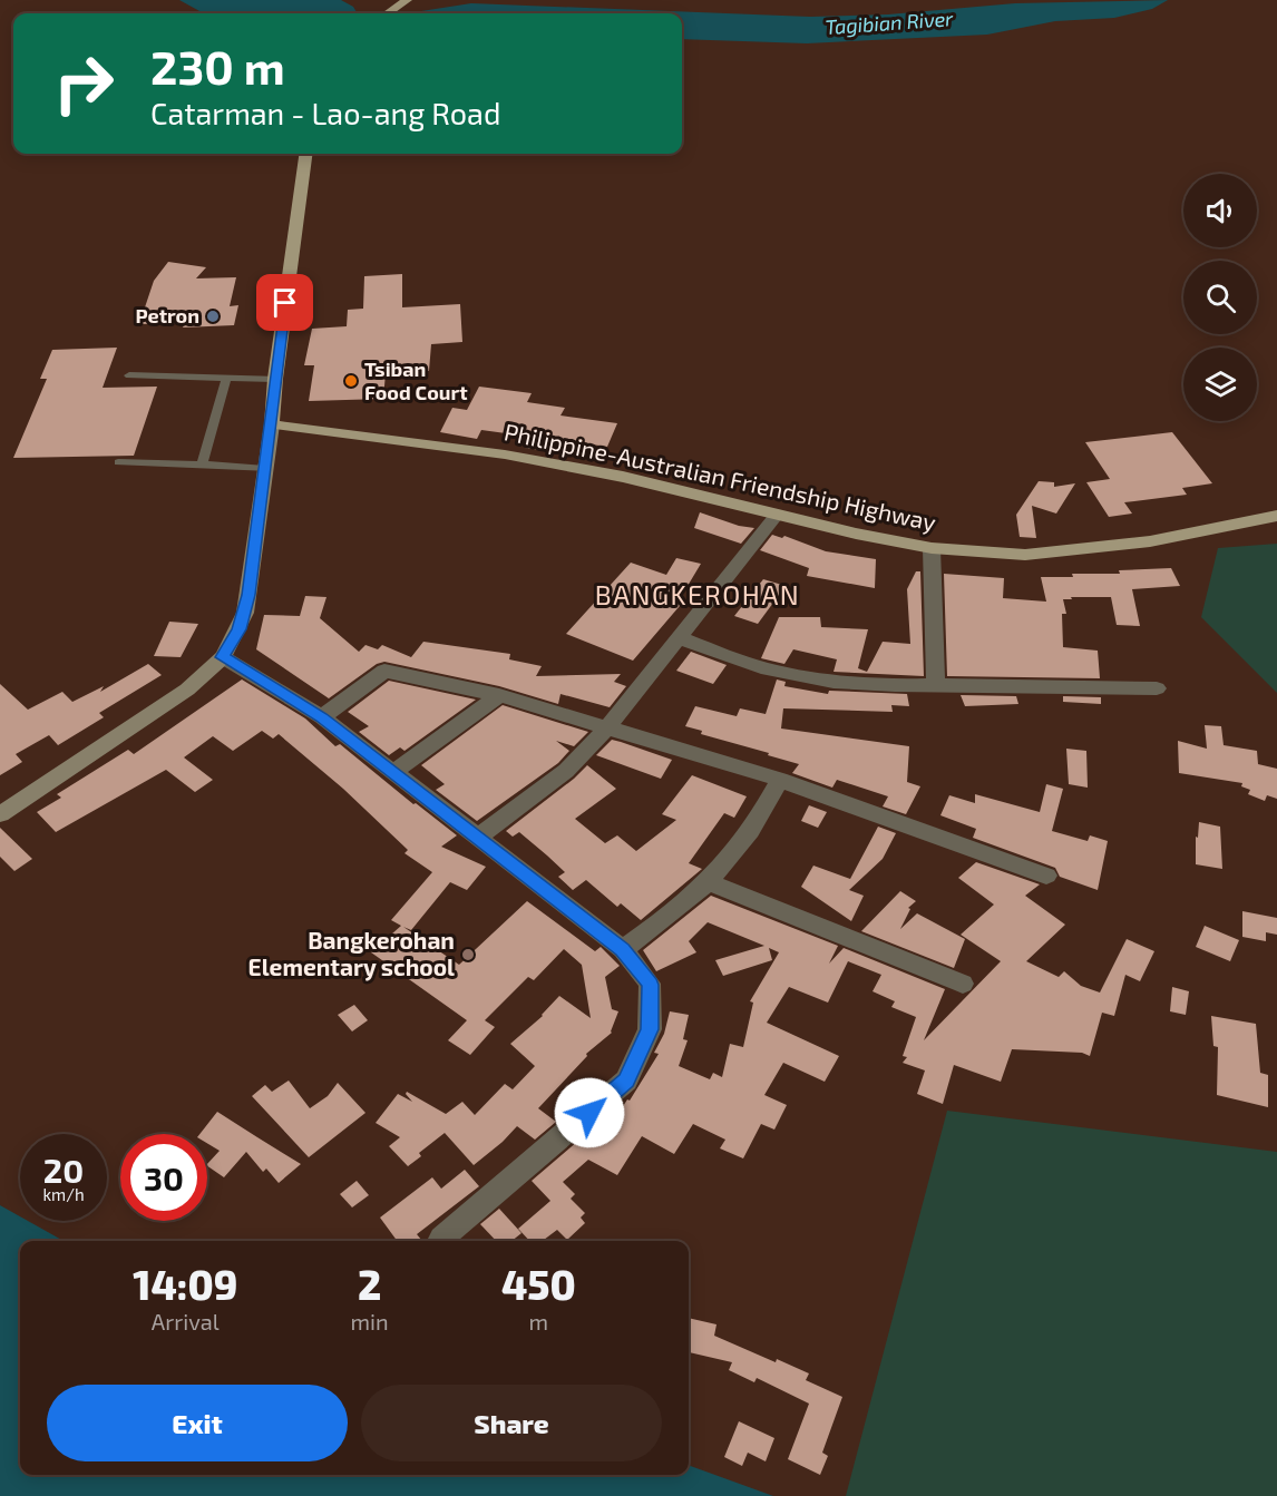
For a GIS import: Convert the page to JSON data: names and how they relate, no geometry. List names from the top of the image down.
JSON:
{
  "streets": {
    "main road": ["Philippine-Australian Friendship Highway"]
  },
  "districts": ["BANGKEROHAN"],
  "water": ["Tagibian River"],
  "places": ["Petron", "Tsiban Food Court", "Bangkerohan Elementary school"],
  "page": {
    "turn": ["230 m", "Catarman - Lao-ang Road"],
    "speed": "20 km/h",
    "limit": "30",
    "eta": [
      "14:09",
      "Arrival",
      "2",
      "min",
      "450",
      "m"
    ],
    "buttons": ["Exit", "Share"]
  }
}
